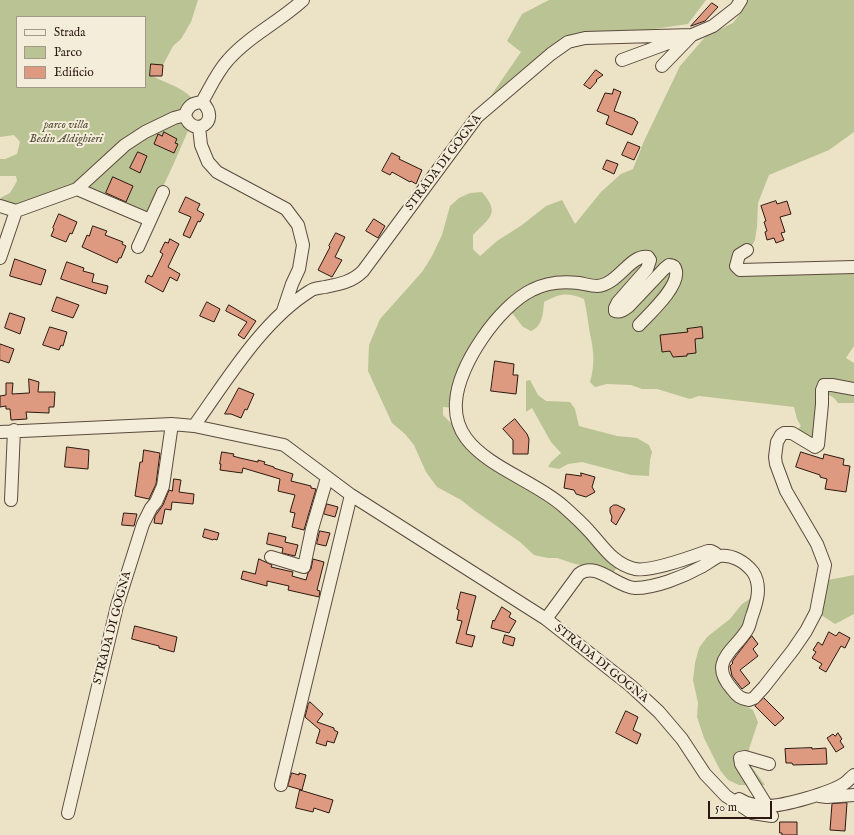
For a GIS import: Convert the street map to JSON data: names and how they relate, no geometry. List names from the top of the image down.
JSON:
{
  "streets": {
    "street": ["STRADA DI GOGNA"]
  },
  "parks": ["parco villa Bedin Aldighieri"],
  "legend": ["Strada", "Parco", "Edificio"],
  "scale_bar": "50 m"
}
